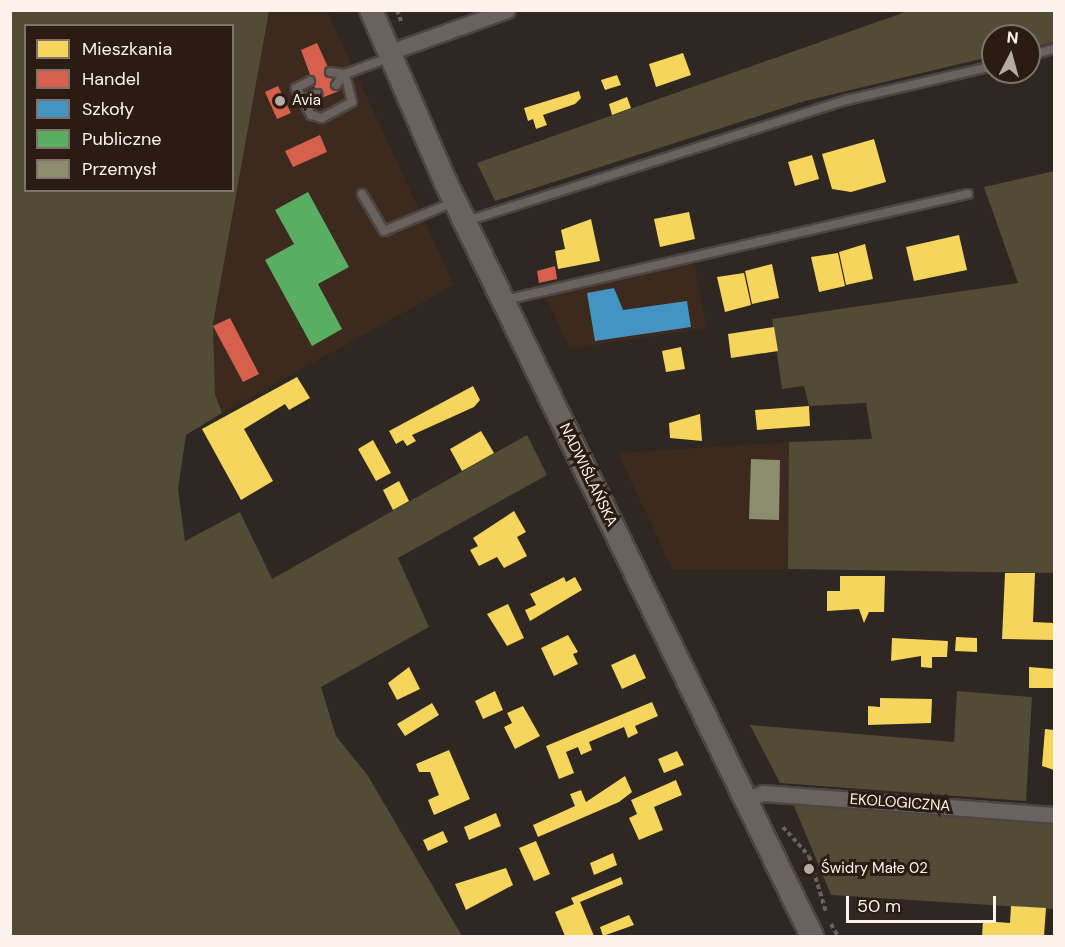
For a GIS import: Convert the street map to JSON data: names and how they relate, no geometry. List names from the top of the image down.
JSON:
{
  "streets": {
    "main road": ["NADWIŚLAŃSKA"],
    "street": ["EKOLOGICZNA"]
  },
  "crossings": [
    ["NADWIŚLAŃSKA", "EKOLOGICZNA"]
  ],
  "places": ["Avia", "Świdry Małe 02"],
  "legend": [
    "Mieszkania",
    "Handel",
    "Szkoły",
    "Publiczne",
    "Przemysł"
  ],
  "scale_bar": "50 m",
  "north": "top"
}
